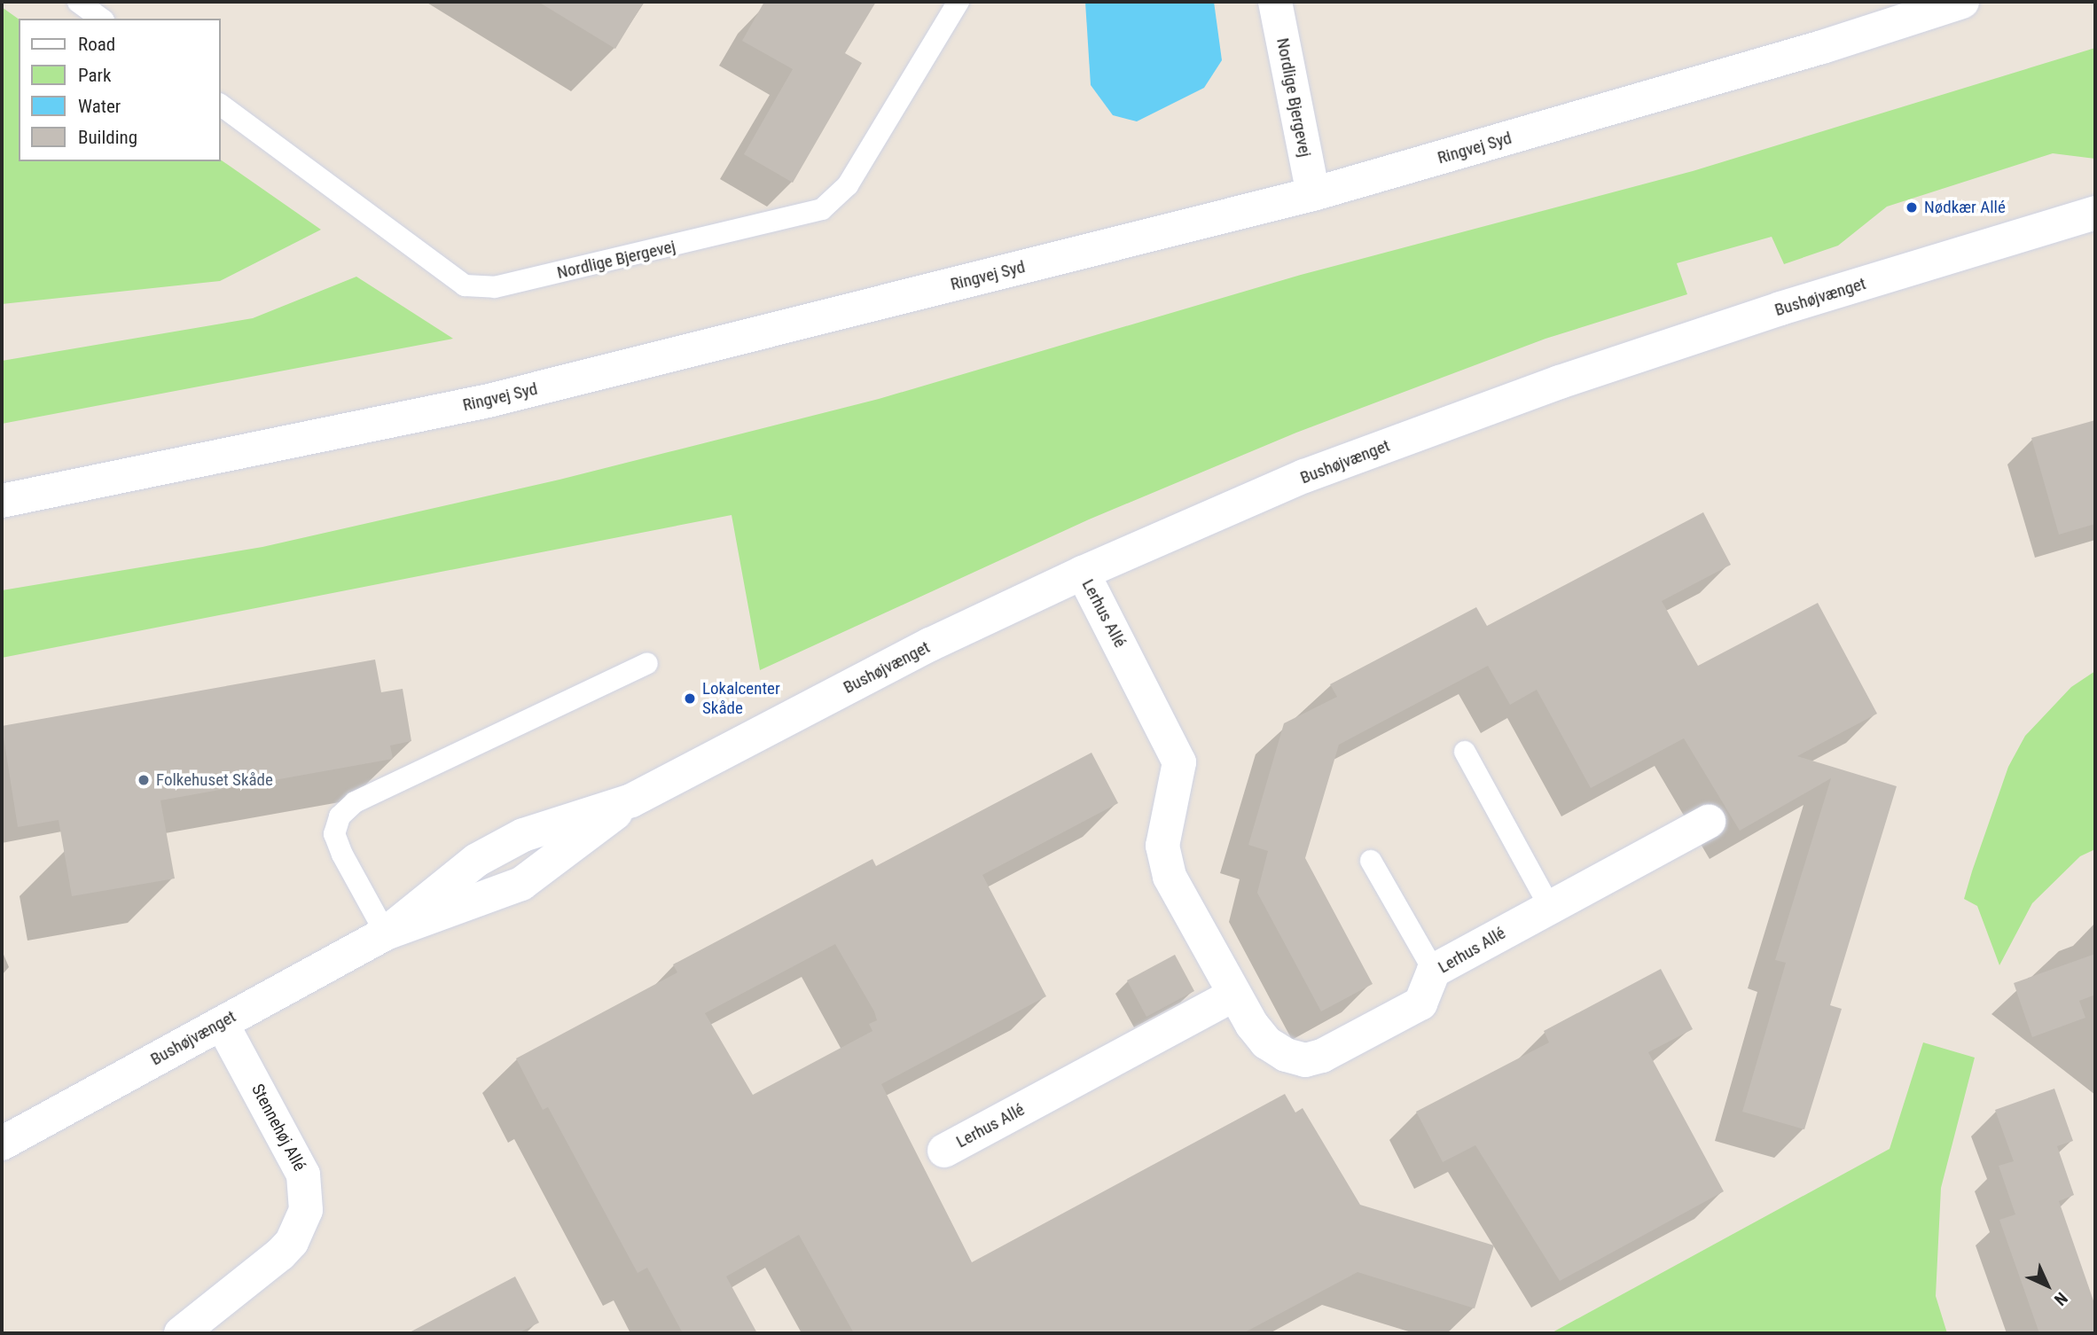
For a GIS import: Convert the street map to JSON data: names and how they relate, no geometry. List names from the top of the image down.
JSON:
{
  "streets": {
    "street": [
      "Nordlige Bjergevej",
      "Ringvej Syd",
      "Bushøjvænget",
      "Lerhus Allé",
      "Stennehøj Allé"
    ]
  },
  "crossings": [
    ["Nordlige Bjergevej", "Ringvej Syd"],
    ["Bushøjvænget", "Lerhus Allé"],
    ["Bushøjvænget", "Stennehøj Allé"]
  ],
  "places": ["Nødkær Allé", "Lokalcenter Skåde", "Folkehuset Skåde"],
  "legend": [
    "Road",
    "Park",
    "Water",
    "Building"
  ],
  "north": "bottom right"
}
